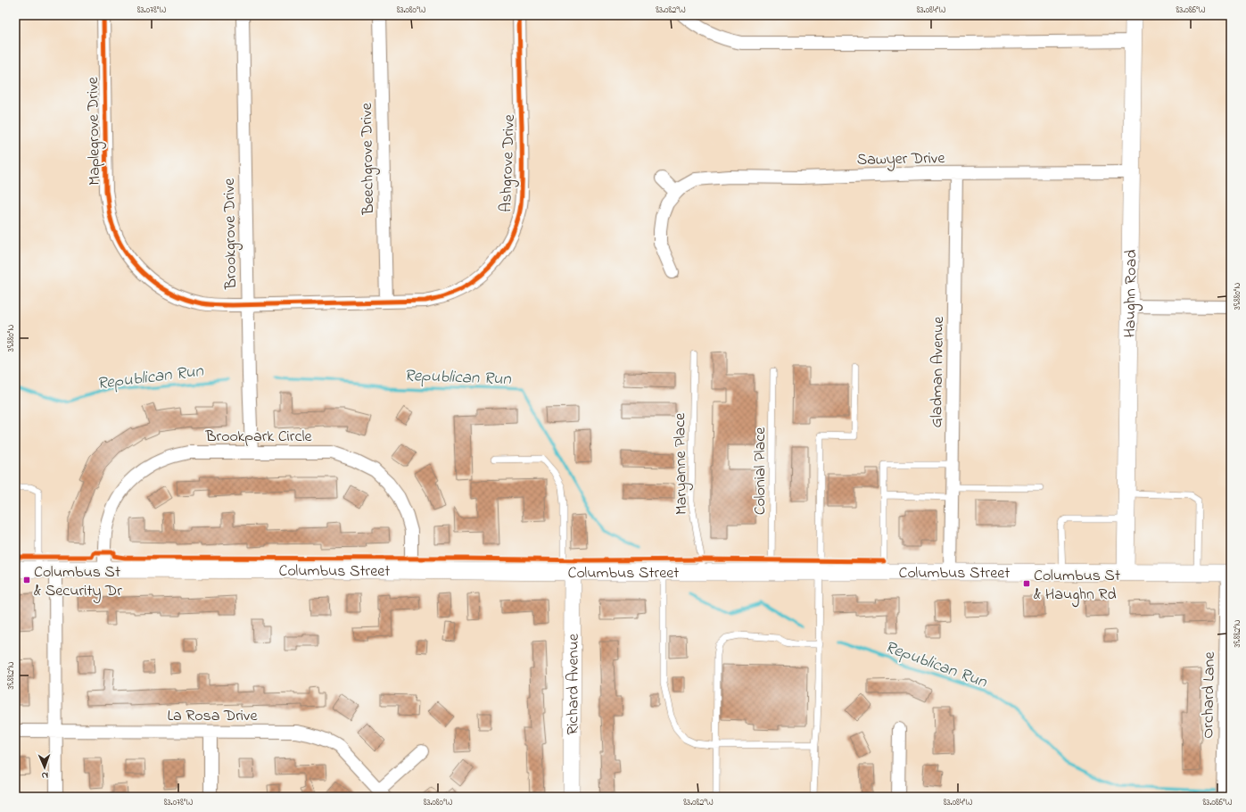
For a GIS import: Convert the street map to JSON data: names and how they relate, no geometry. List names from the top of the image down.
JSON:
{
  "streets": {
    "main road": ["Haughn Road", "Columbus Street", "Richard Avenue"],
    "street": [
      "Maplegrove Drive",
      "Sawyer Drive",
      "Beechgrove Drive",
      "Ashgrove Drive",
      "Brookgrove Drive",
      "Gladman Avenue",
      "Brookpark Circle",
      "Orchard Lane",
      "La Rosa Drive"
    ],
    "lane": ["Maryanne Place", "Colonial Place"]
  },
  "crossings": [
    ["Maplegrove Drive", "Ashgrove Drive"],
    ["Maplegrove Drive", "Brookgrove Drive"],
    ["Sawyer Drive", "Haughn Road"],
    ["Sawyer Drive", "Gladman Avenue"],
    ["Beechgrove Drive", "Ashgrove Drive"],
    ["Ashgrove Drive", "Brookgrove Drive"],
    ["Brookgrove Drive", "Brookpark Circle"],
    ["Haughn Road", "Columbus Street"],
    ["Gladman Avenue", "Columbus Street"],
    ["Brookpark Circle", "Columbus Street"],
    ["Maryanne Place", "Columbus Street"],
    ["Colonial Place", "Columbus Street"],
    ["Columbus Street", "Richard Avenue"],
    ["Columbus Street", "Orchard Lane"]
  ],
  "water": ["Republican Run"],
  "places": {
    "transit": ["Columbus St & Security Dr", "Columbus St & Haughn Rd"]
  },
  "north": "bottom",
  "coordinates": [
    "83.078°W",
    "83.080°W",
    "83.082°W",
    "83.084°W",
    "83.086°W",
    "39.880°N",
    "39.882°N"
  ]
}
